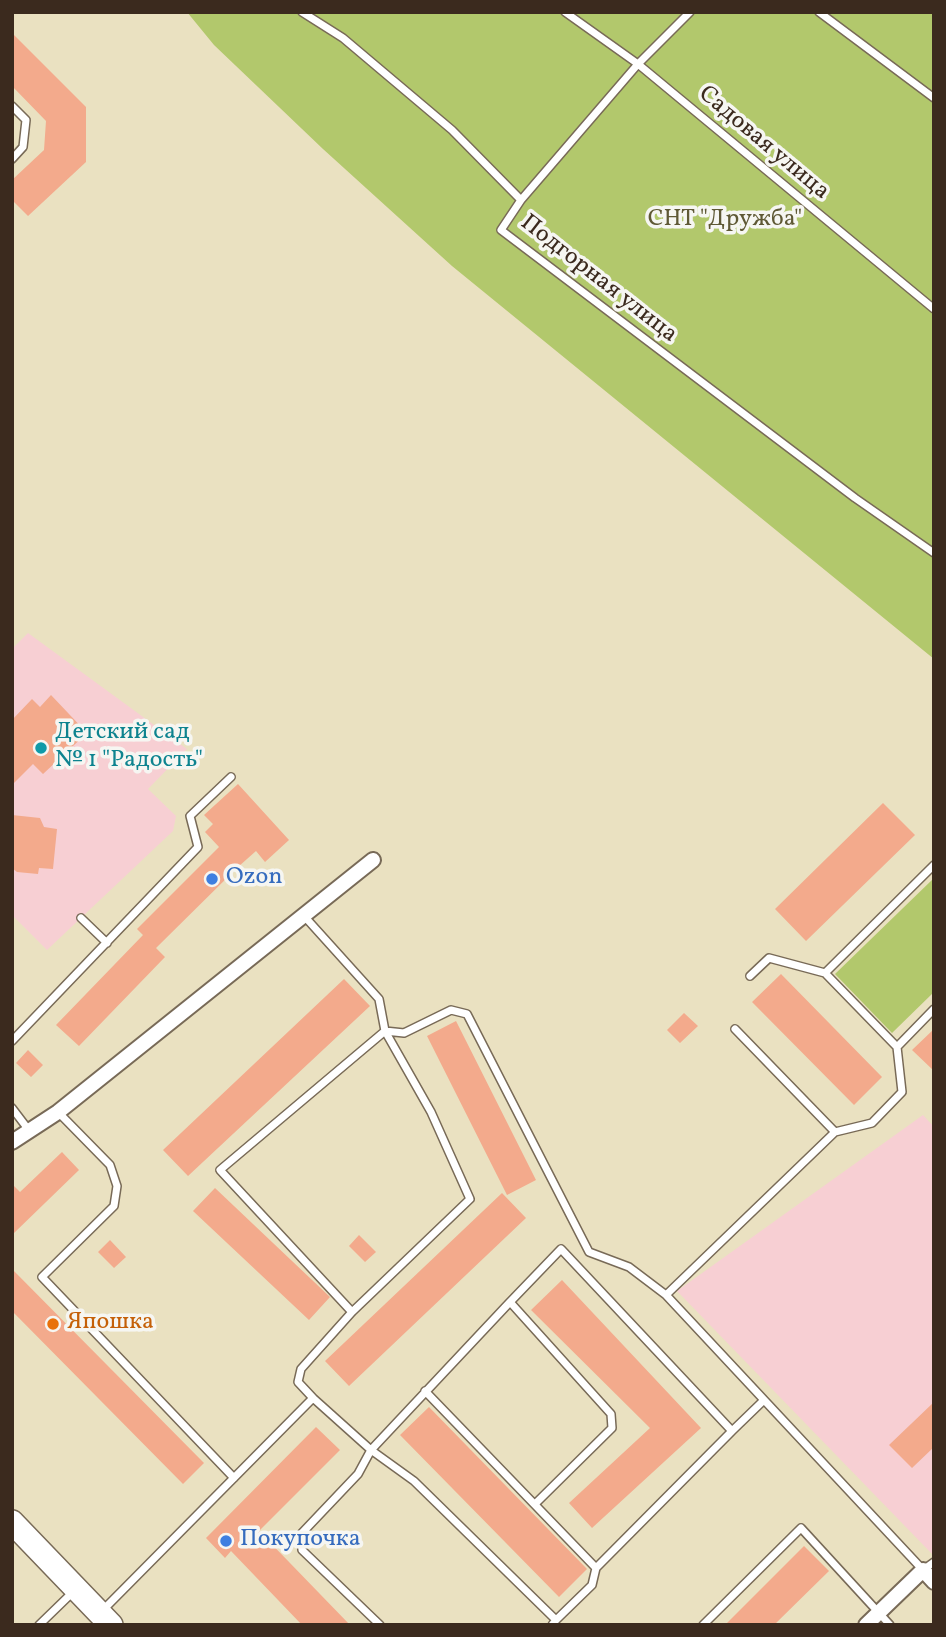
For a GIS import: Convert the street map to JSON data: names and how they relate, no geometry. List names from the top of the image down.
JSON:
{
  "streets": {
    "lane": ["Садовая улица", "Подгорная улица"]
  },
  "parks": ["СНТ \"Дружба\""],
  "places": [
    "Детский сад № 1 \"Радость\"",
    "Ozon",
    "Япошка",
    "Покупочка"
  ]
}
